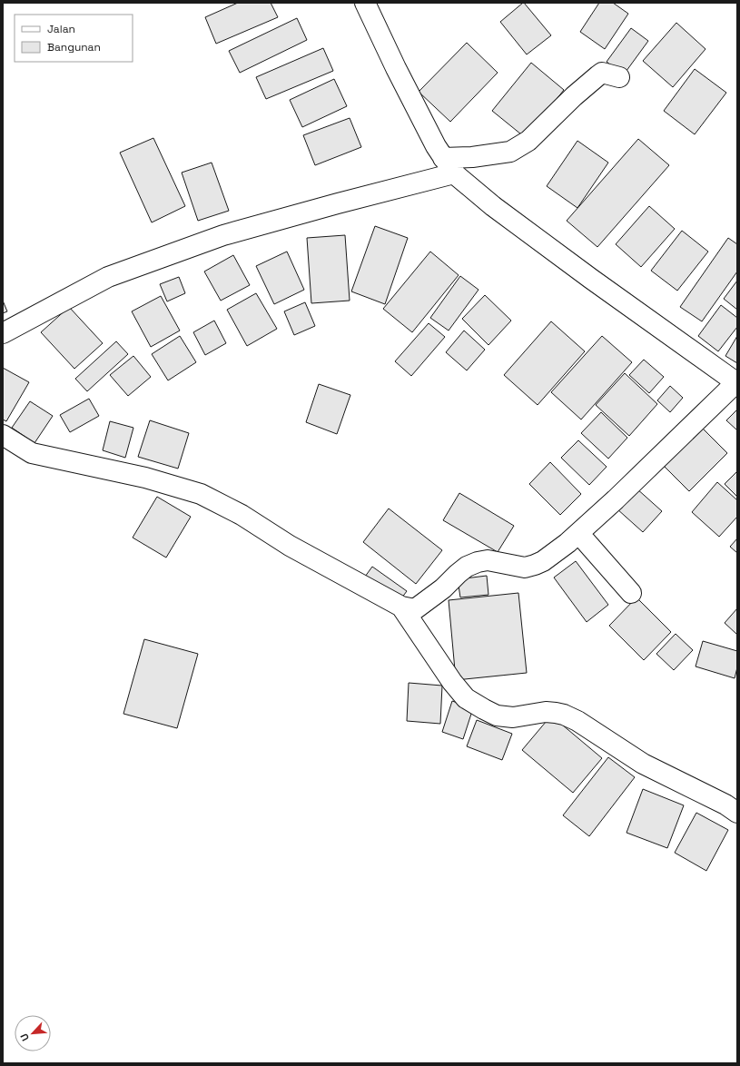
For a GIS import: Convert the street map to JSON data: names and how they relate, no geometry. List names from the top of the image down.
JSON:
{
  "legend": ["Jalan", "Bangunan"],
  "north": "bottom left"
}
